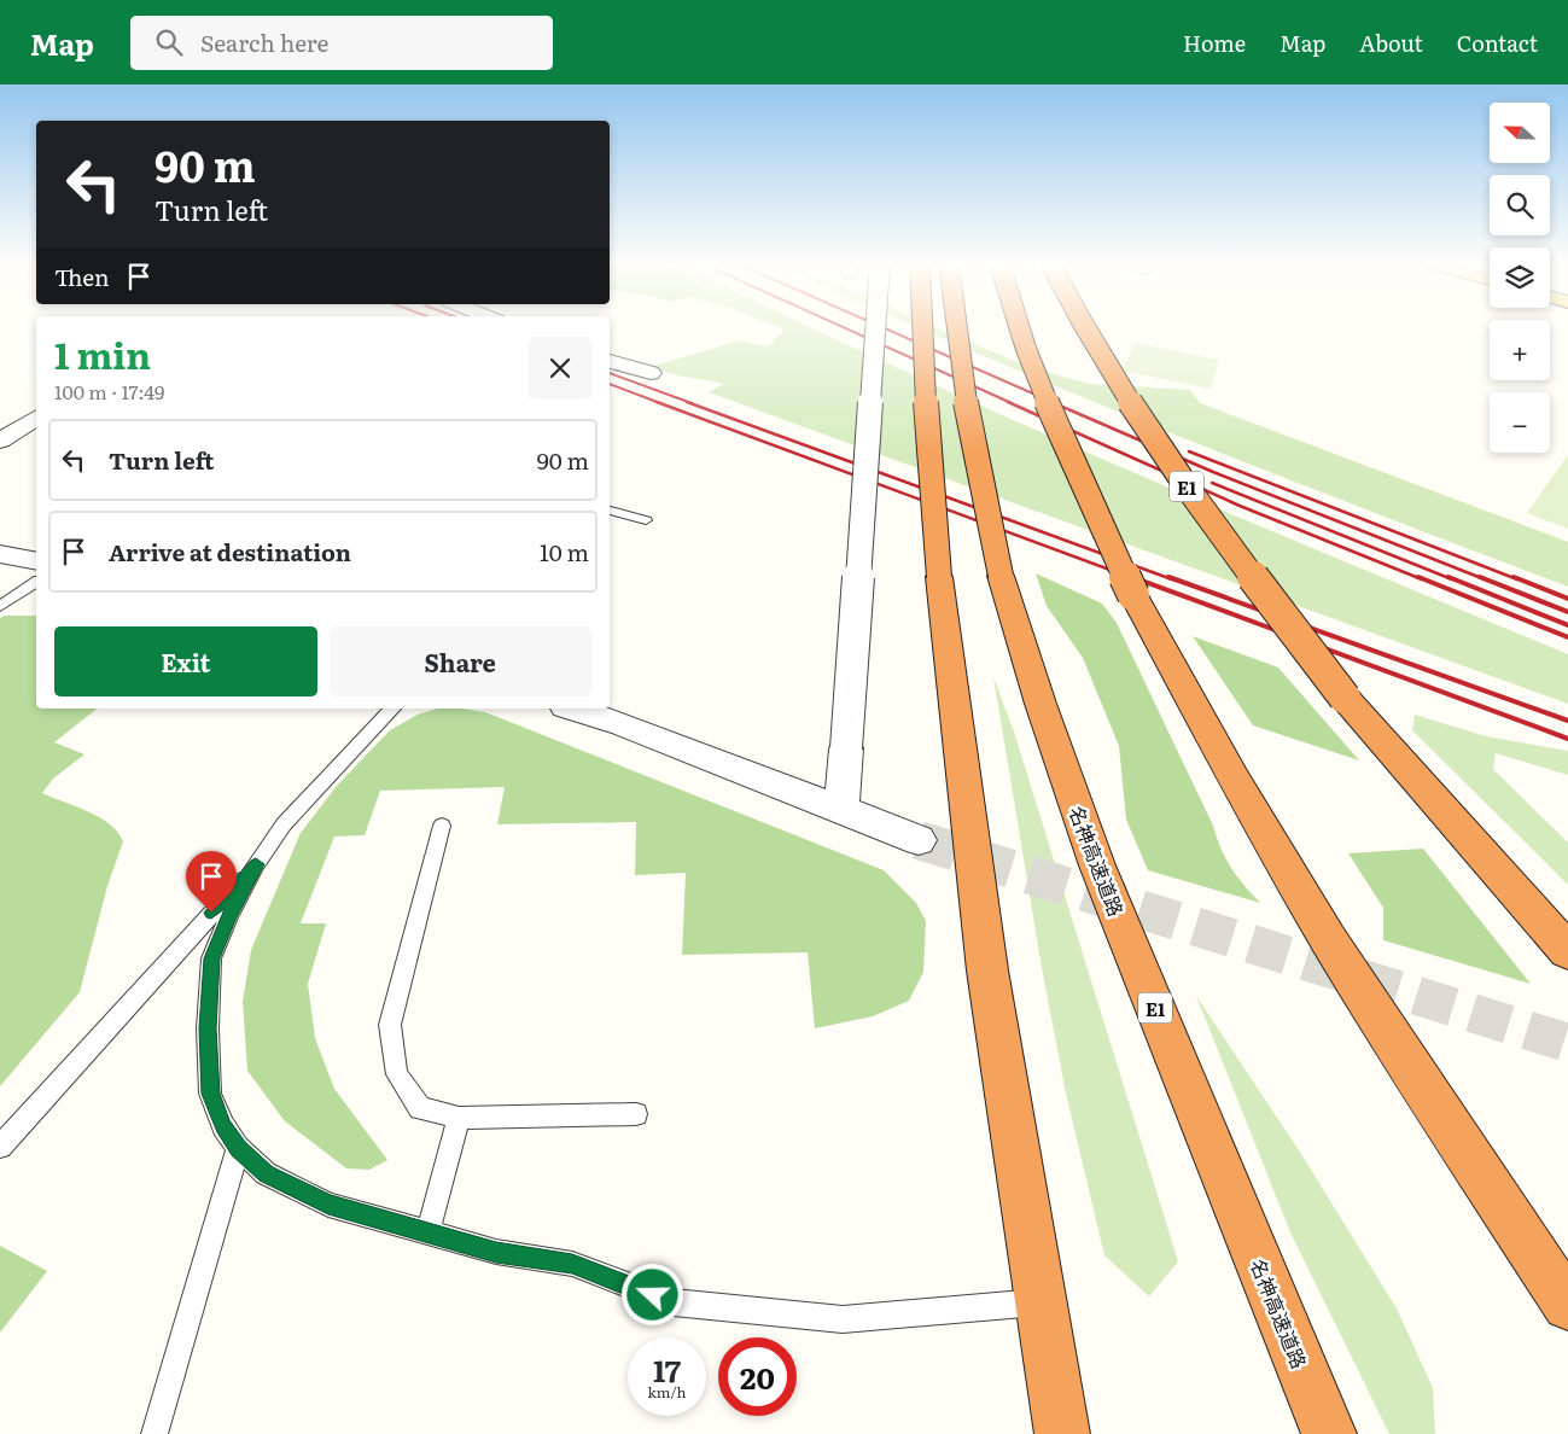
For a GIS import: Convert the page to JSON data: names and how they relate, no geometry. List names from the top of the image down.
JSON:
{
  "streets": {
    "highway": ["E1", "名神高速道路"]
  },
  "north": "left",
  "page": {
    "header": "Map",
    "search": "Search here",
    "nav": [
      "Home",
      "Map",
      "About",
      "Contact"
    ],
    "map_buttons": ["+", "−"],
    "turn": ["90 m", "Turn left"],
    "then": "Then",
    "heading": ["1 min", "100 m · 17:49"],
    "list": [
      {
        "name": "Turn left",
        "value": "90 m"
      },
      {
        "name": "Arrive at destination",
        "value": "10 m"
      }
    ],
    "buttons": ["Exit", "Share"],
    "speed": "17 km/h",
    "limit": "20"
  }
}
